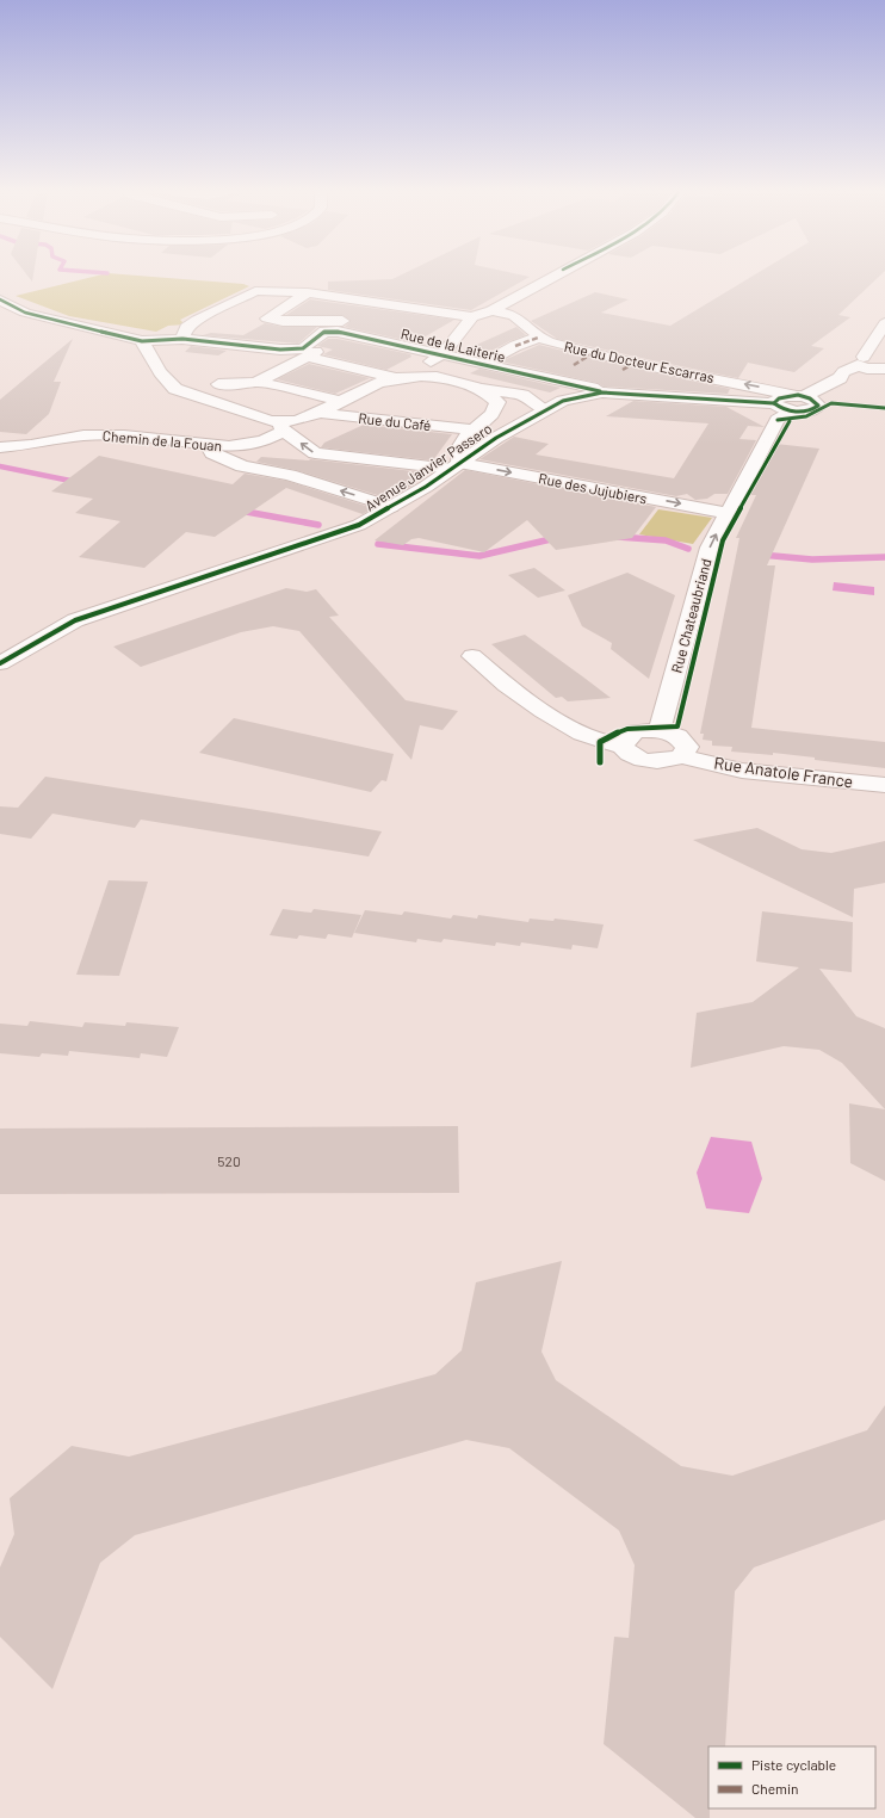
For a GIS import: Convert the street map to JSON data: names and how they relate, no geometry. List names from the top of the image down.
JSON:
{
  "streets": {
    "street": [
      "Rue de la Laiterie",
      "Rue du Docteur Escarras",
      "Rue du Café",
      "Chemin de la Fouan",
      "Avenue Janvier Passero",
      "Rue des Jujubiers",
      "Rue Chateaubriand",
      "Rue Anatole France"
    ]
  },
  "crossings": [
    ["Rue de la Laiterie", "Avenue Janvier Passero"],
    ["Rue du Docteur Escarras", "Avenue Janvier Passero"],
    ["Rue du Docteur Escarras", "Rue Chateaubriand"],
    ["Avenue Janvier Passero", "Rue des Jujubiers"],
    ["Avenue Janvier Passero", "Rue Chateaubriand"],
    ["Rue des Jujubiers", "Rue Chateaubriand"]
  ],
  "one_way": ["Rue du Docteur Escarras", "Rue Chateaubriand"],
  "house_numbers": ["520"],
  "legend": ["Piste cyclable", "Chemin"]
}
